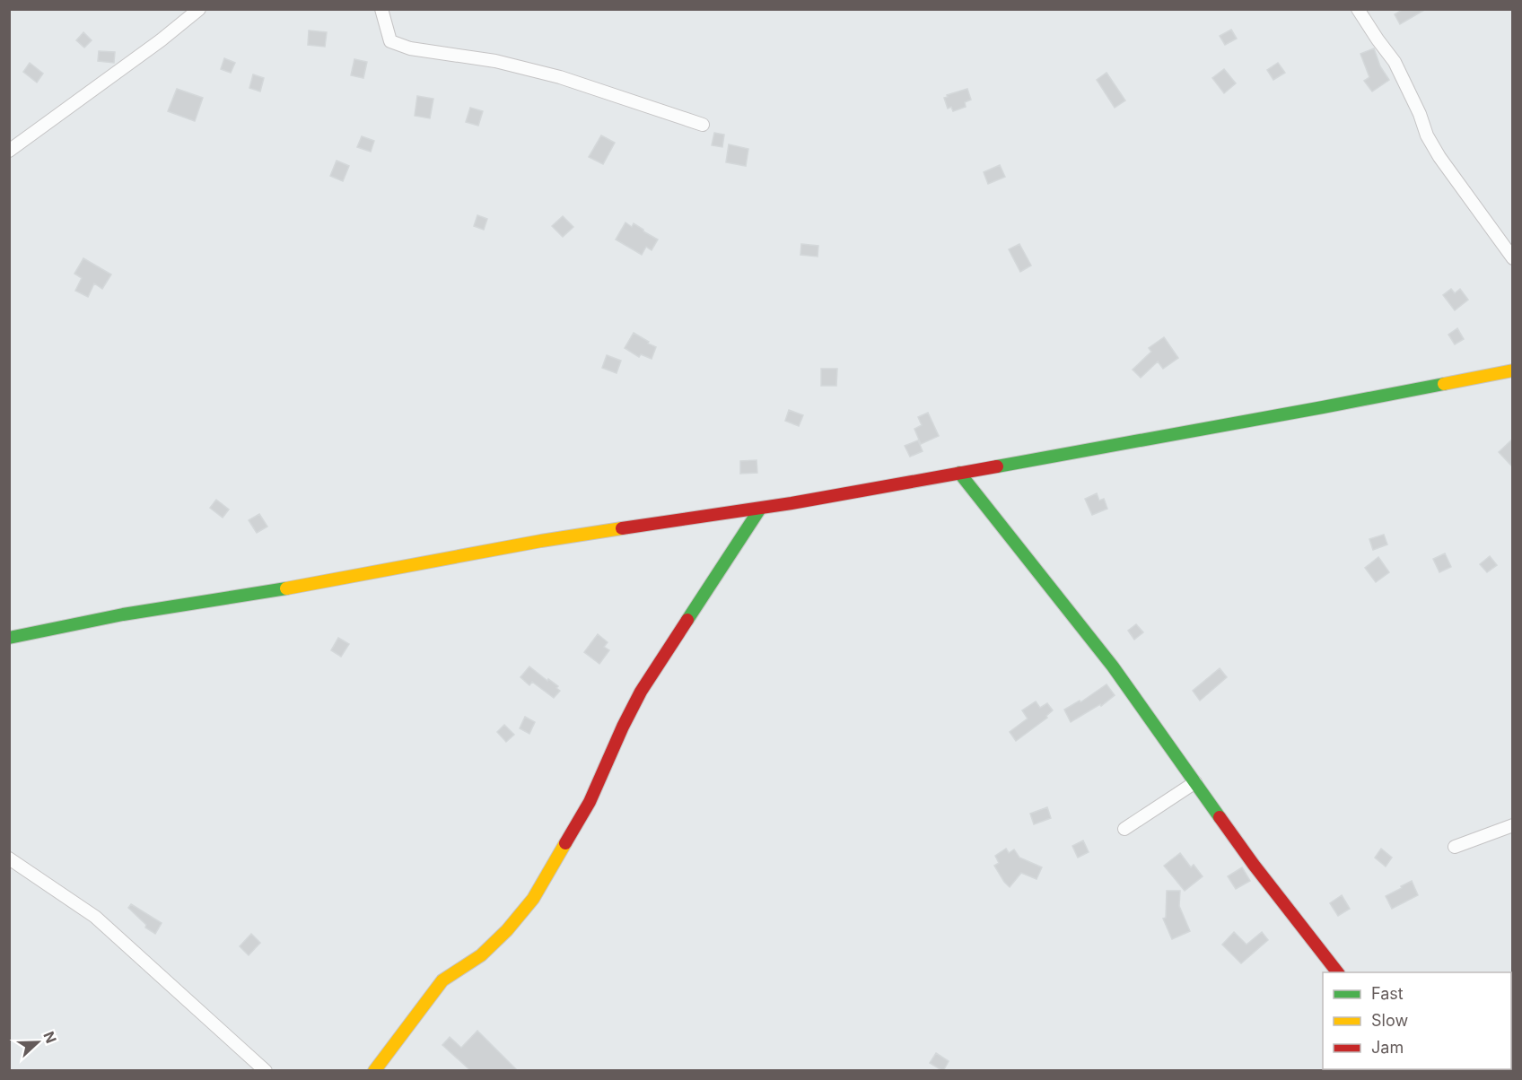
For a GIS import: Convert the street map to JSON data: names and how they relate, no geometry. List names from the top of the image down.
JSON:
{
  "legend": ["Fast", "Slow", "Jam"],
  "north": "right"
}
